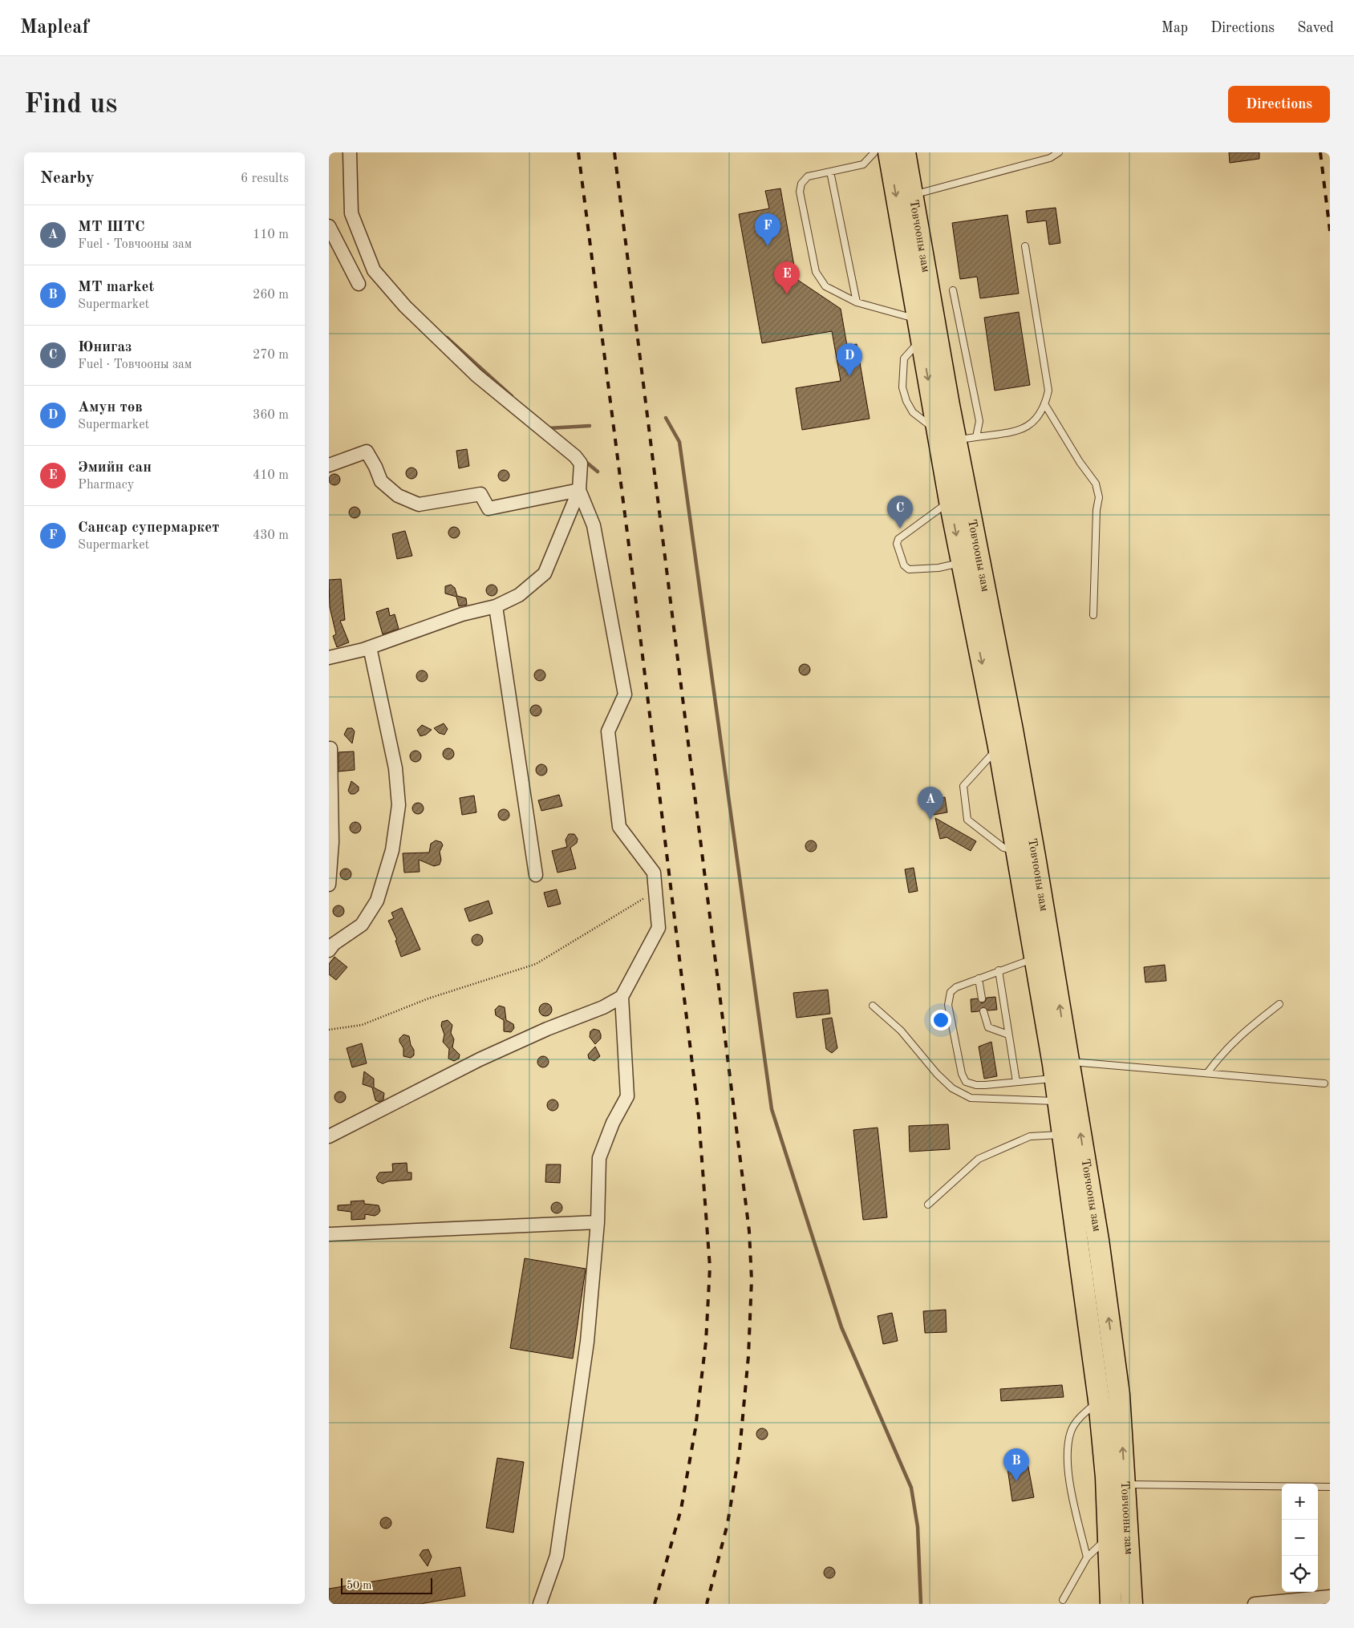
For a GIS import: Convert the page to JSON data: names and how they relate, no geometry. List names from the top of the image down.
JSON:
{
  "streets": {
    "highway": ["Товчооны зам"]
  },
  "scale_bar": "50 m",
  "page": {
    "header": "Mapleaf",
    "nav": ["Map", "Directions", "Saved"],
    "buttons": "Directions",
    "title": "Find us",
    "heading": ["Nearby", "6 results"],
    "list": [
      {
        "mark": "A",
        "name": "MT ШТС",
        "note": "Fuel · Товчооны зам",
        "value": "110 m"
      },
      {
        "mark": "B",
        "name": "MT market",
        "note": "Supermarket",
        "value": "260 m"
      },
      {
        "mark": "C",
        "name": "Юнигаз",
        "note": "Fuel · Товчооны зам",
        "value": "270 m"
      },
      {
        "mark": "D",
        "name": "Амун төв",
        "note": "Supermarket",
        "value": "360 m"
      },
      {
        "mark": "E",
        "name": "Эмийн сан",
        "note": "Pharmacy",
        "value": "410 m"
      },
      {
        "mark": "F",
        "name": "Сансар супермаркет",
        "note": "Supermarket",
        "value": "430 m"
      }
    ],
    "pins": [
      "F",
      "E",
      "D",
      "C",
      "A",
      "B"
    ],
    "map_buttons": ["+", "−"],
    "scale": "50 m"
  }
}
